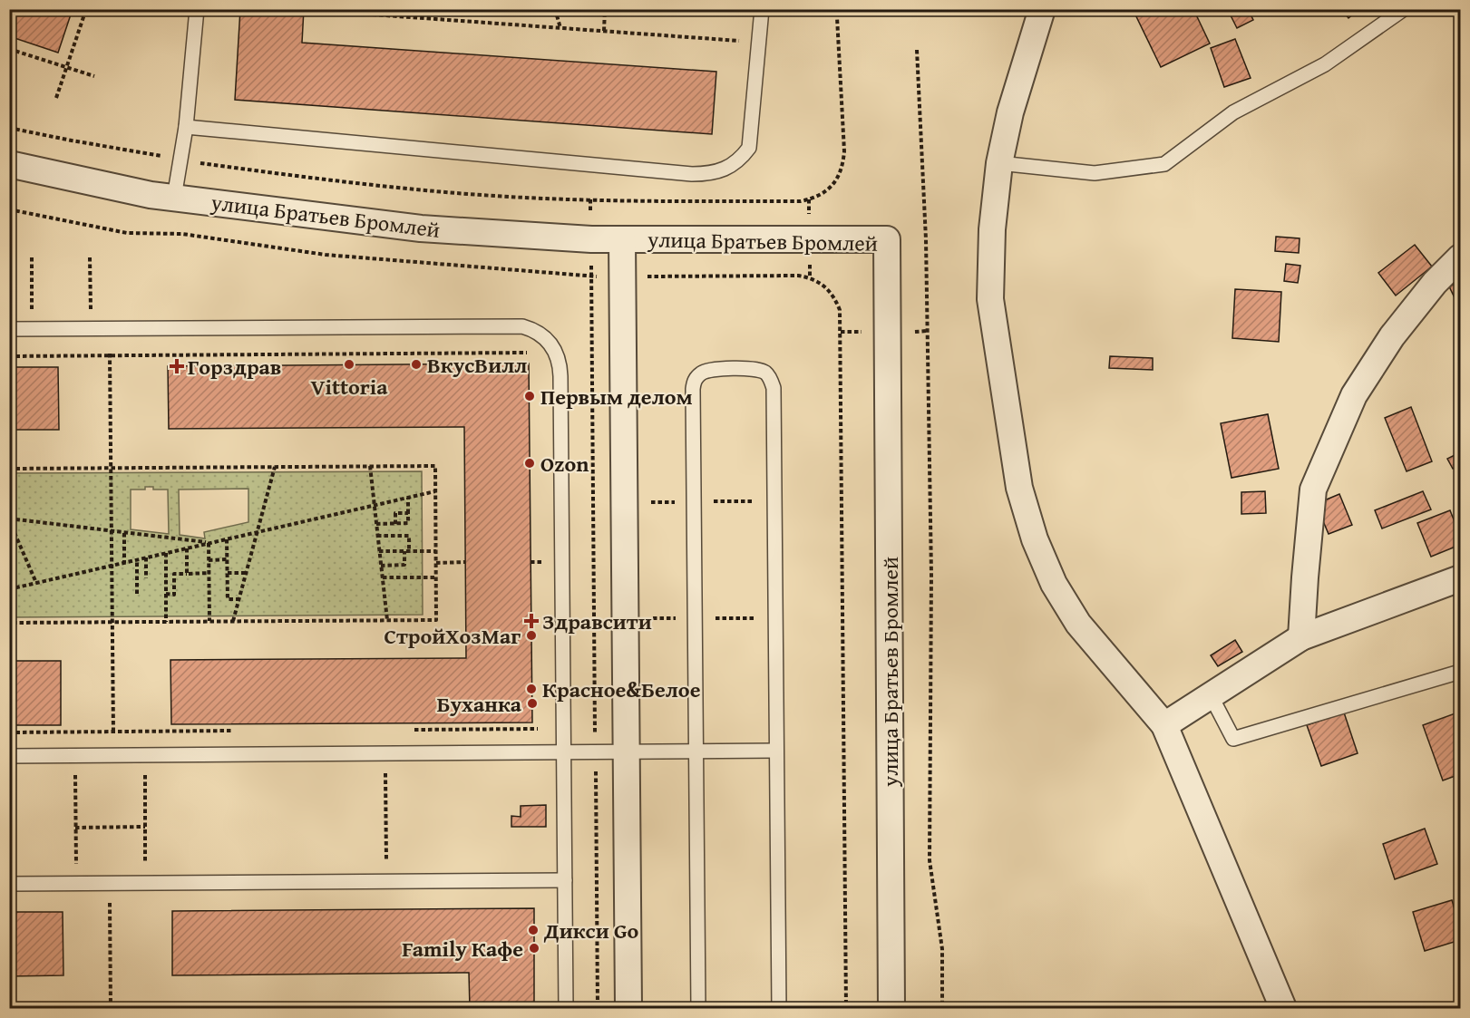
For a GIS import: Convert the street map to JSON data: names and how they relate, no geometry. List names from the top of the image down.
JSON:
{
  "streets": {
    "street": ["улица Братьев Бромлей"]
  },
  "places": {
    "other": [
      "Vittoria",
      "ВкусВилл",
      "Первым делом",
      "Ozon",
      "СтройХозМаг",
      "Красное&Белое",
      "Буханка",
      "Дикси Go",
      "Family Кафе"
    ],
    "health": ["Горздрав", "Здравсити"]
  }
}
